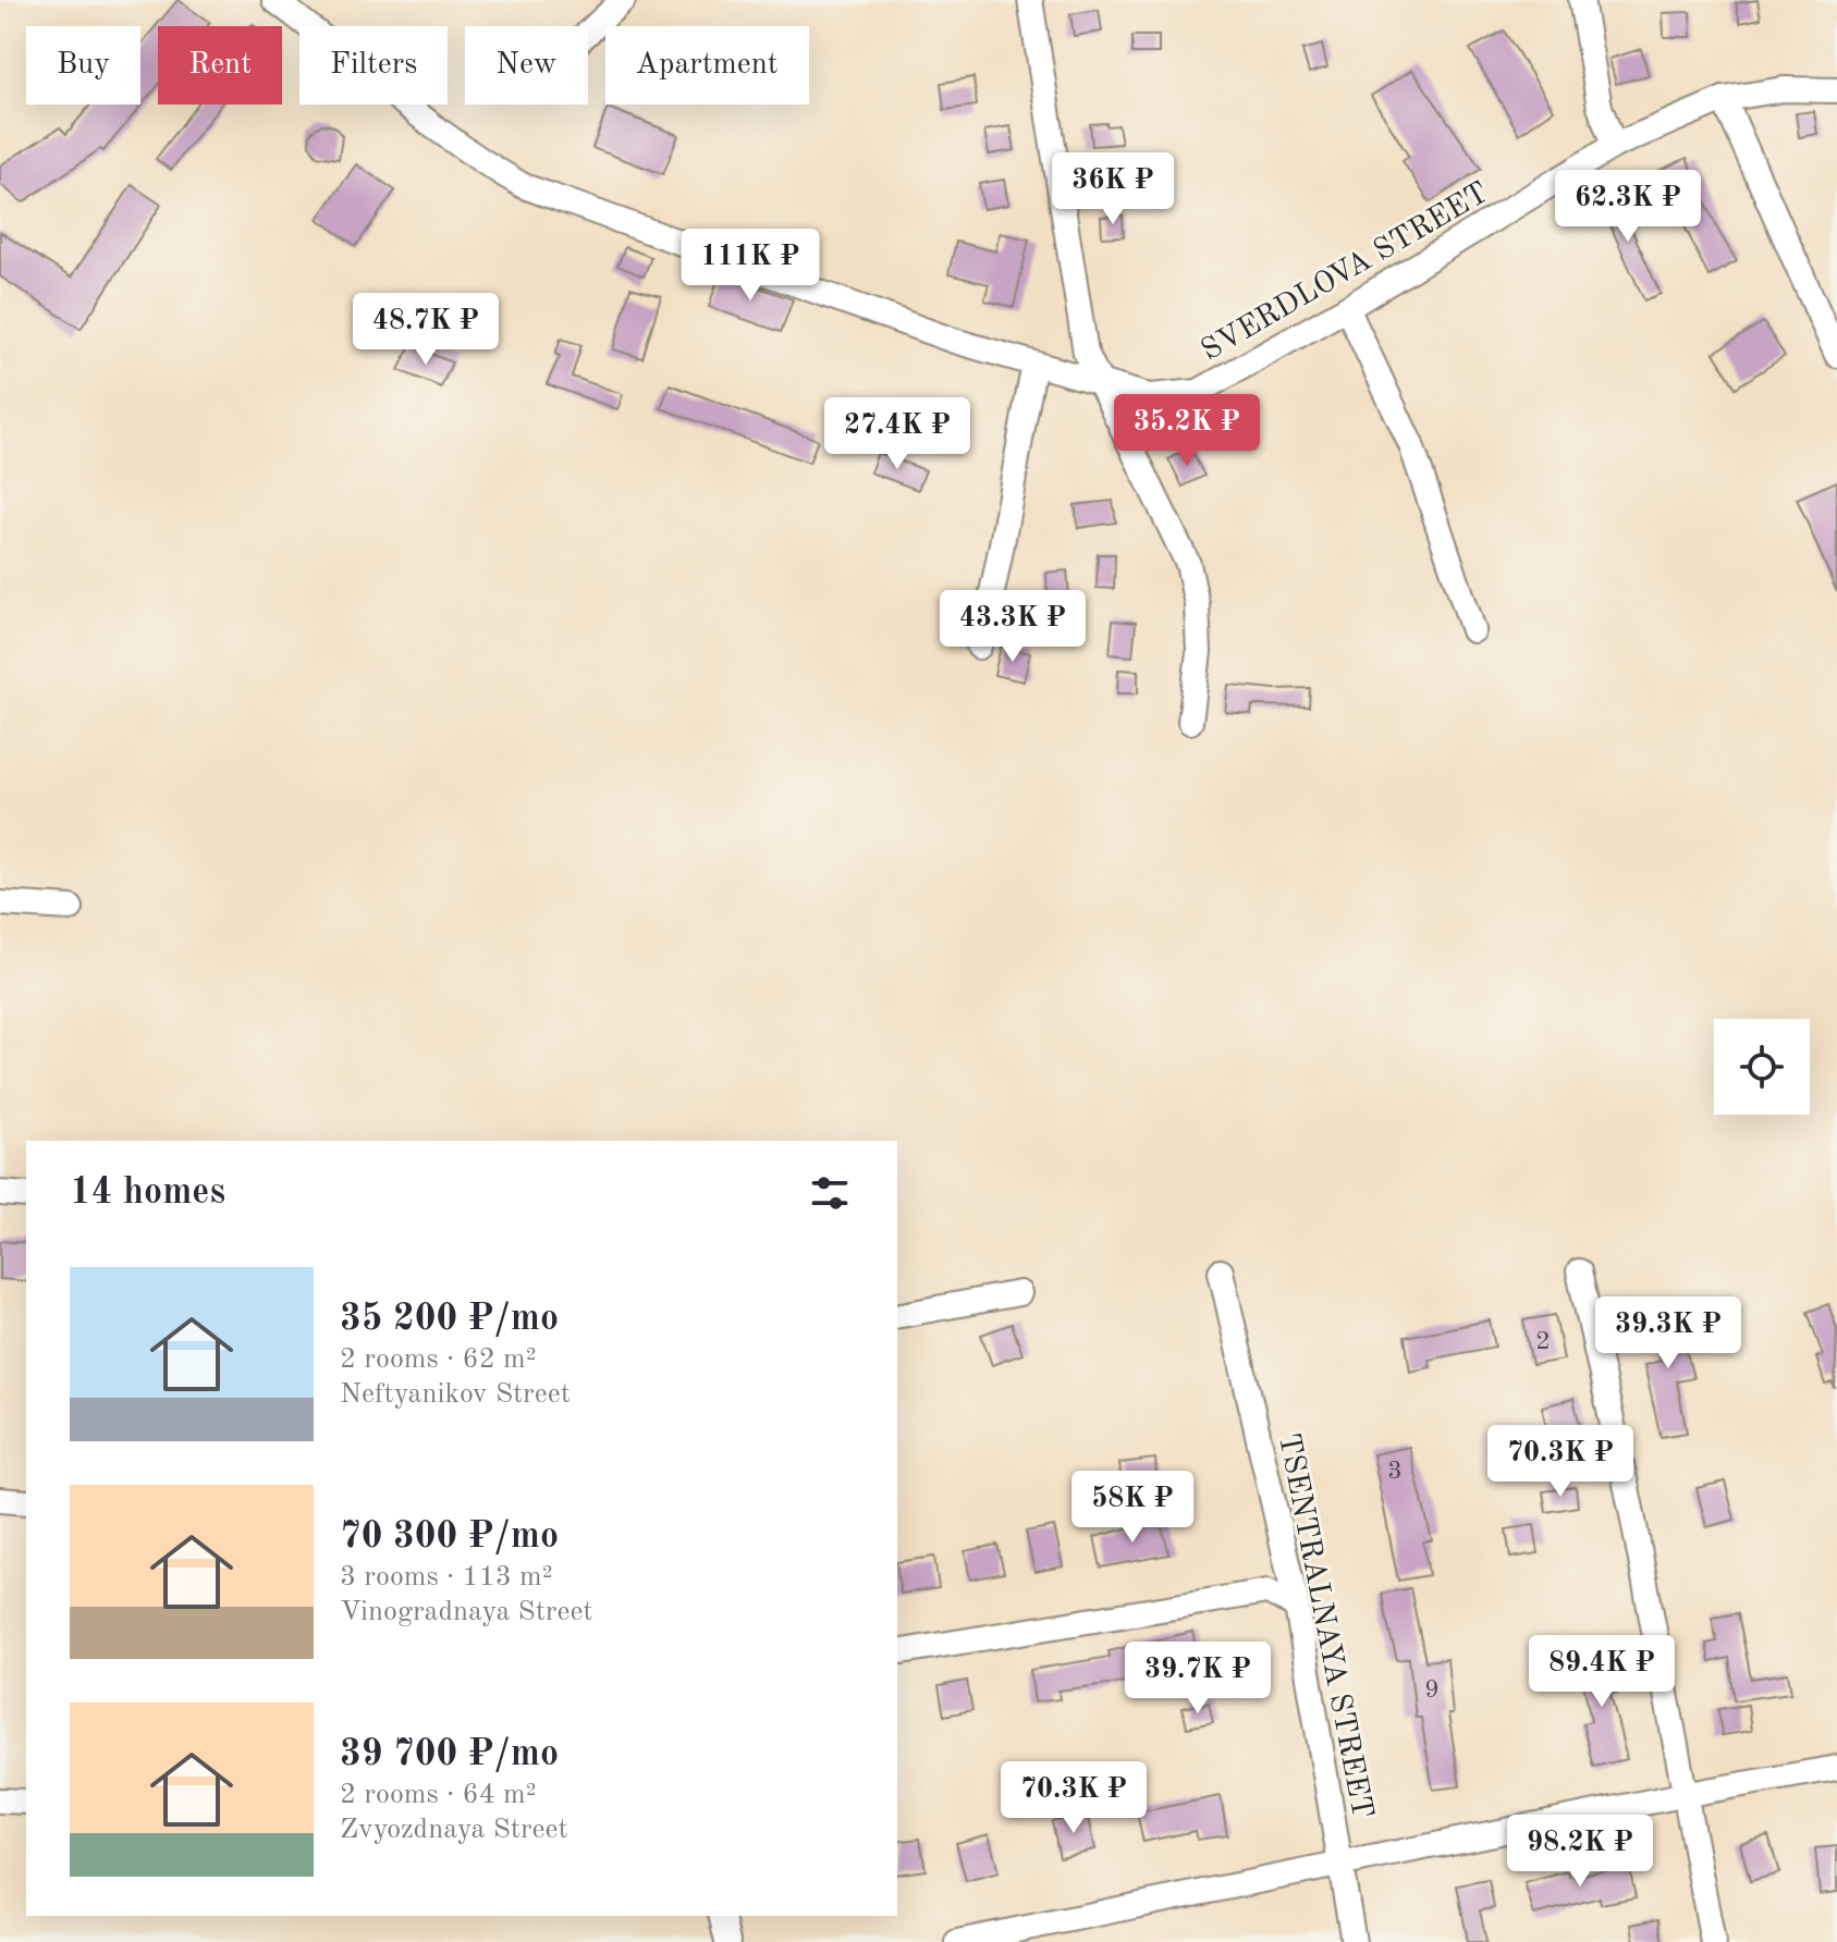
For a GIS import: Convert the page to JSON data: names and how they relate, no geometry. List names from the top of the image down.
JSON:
{
  "streets": {
    "street": ["SVERDLOVA STREET", "TSENTRALNAYA STREET"]
  },
  "house_numbers": ["2", "3", "9"],
  "page": {
    "chip": [
      "Buy",
      "Rent",
      "Filters",
      "New",
      "Apartment"
    ],
    "price": [
      "36K ₽",
      "62.3K ₽",
      "111K ₽",
      "48.7K ₽",
      "35.2K ₽",
      "27.4K ₽",
      "43.3K ₽",
      "39.3K ₽",
      "70.3K ₽",
      "58K ₽",
      "89.4K ₽",
      "39.7K ₽",
      "70.3K ₽",
      "98.2K ₽"
    ],
    "heading": "14 homes",
    "list": [
      {
        "name": "35 200 ₽/mo",
        "note": "2 rooms · 62 m² · Neftyanikov Street"
      },
      {
        "name": "70 300 ₽/mo",
        "note": "3 rooms · 113 m² · Vinogradnaya Street"
      },
      {
        "name": "39 700 ₽/mo",
        "note": "2 rooms · 64 m² · Zvyozdnaya Street"
      }
    ]
  }
}
